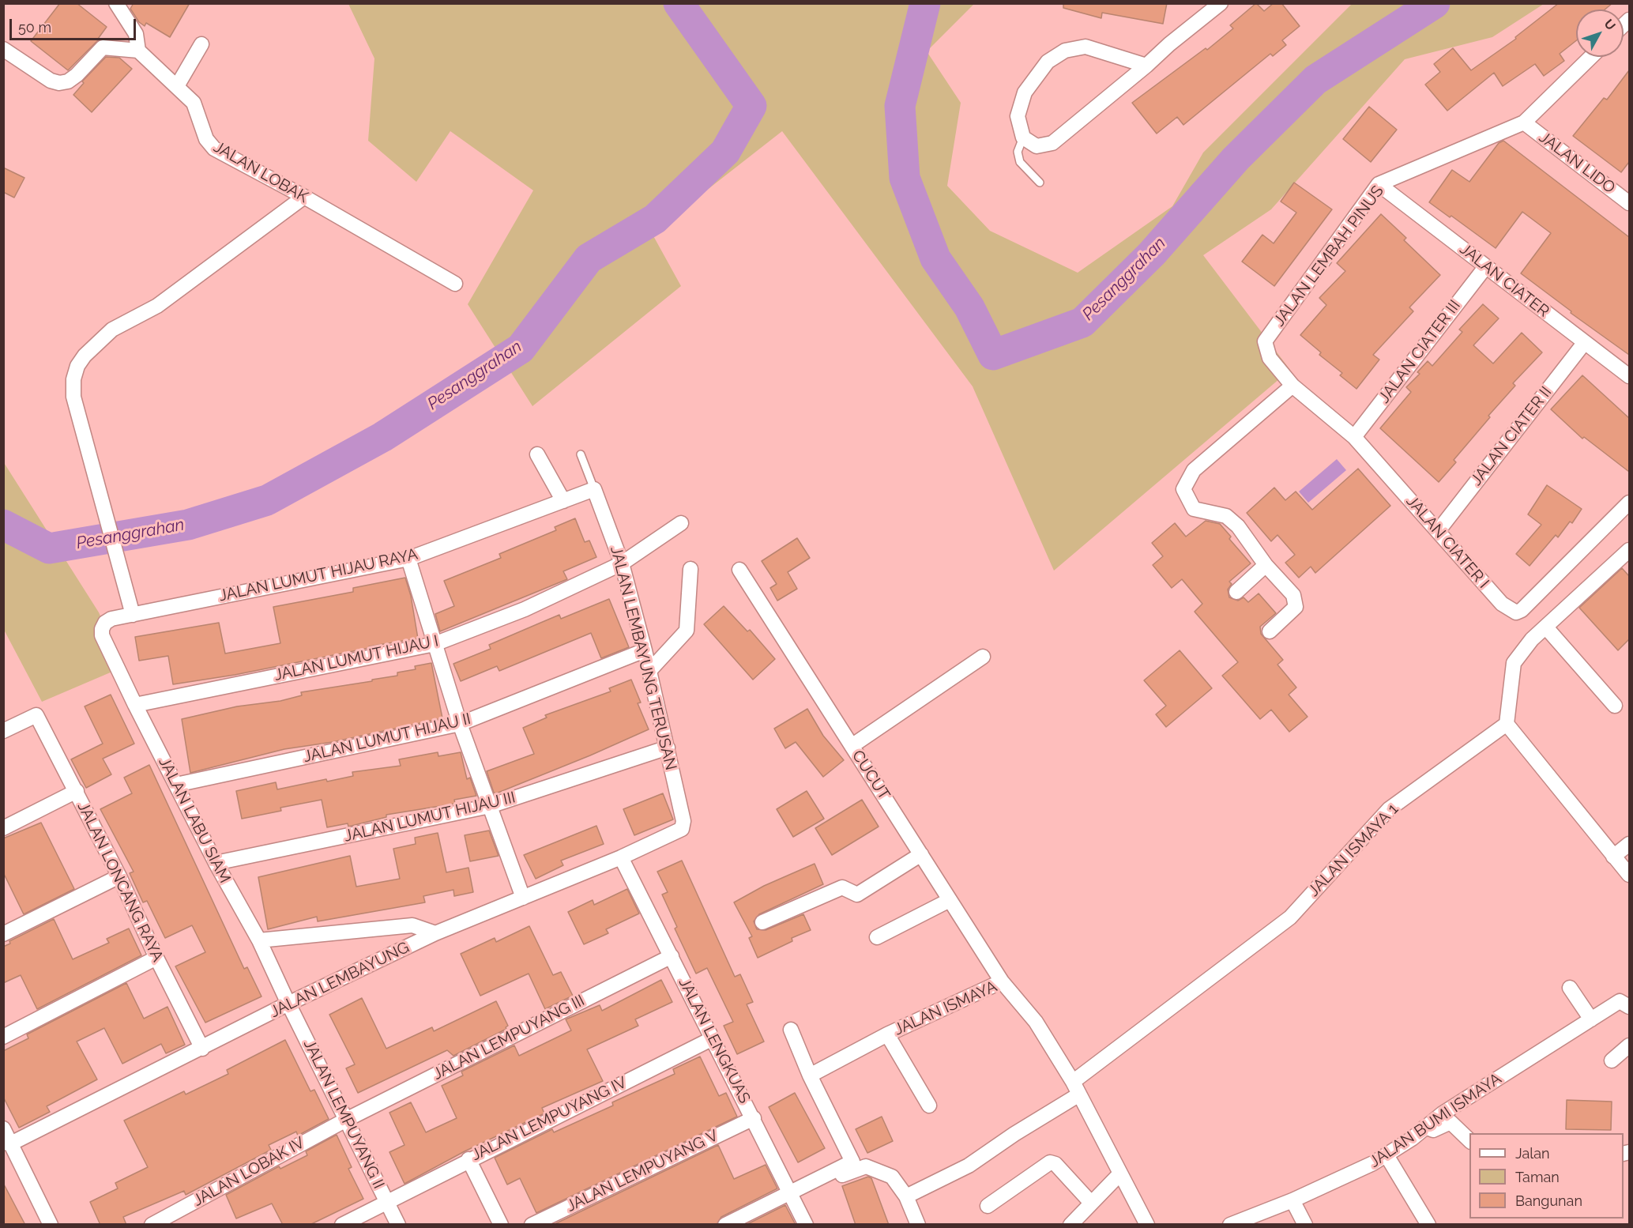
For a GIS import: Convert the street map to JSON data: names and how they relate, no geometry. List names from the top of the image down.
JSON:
{
  "streets": {
    "street": [
      "JALAN LIDO",
      "JALAN LOBAK",
      "JALAN LEMBAH PINUS",
      "JALAN CIATER",
      "JALAN CIATER III",
      "JALAN CIATER II",
      "JALAN CIATER I",
      "JALAN LUMUT HIJAU RAYA",
      "JALAN LUMUT HIJAU I",
      "JALAN LEMBAYUNG TERUSAN",
      "JALAN LUMUT HIJAU II",
      "CUCUT",
      "JALAN LUMUT HIJAU III",
      "JALAN LABU SIAM",
      "JALAN ISMAYA 1",
      "JALAN LONCANG RAYA",
      "JALAN LEMBAYUNG",
      "JALAN ISMAYA",
      "JALAN LEMPUYANG III",
      "JALAN LENGKUAS",
      "JALAN LEMPUYANG II",
      "JALAN LEMPUYANG IV",
      "JALAN BUMI ISMAYA",
      "JALAN LEMPUYANG V",
      "JALAN LOBAK IV"
    ]
  },
  "crossings": [
    ["JALAN LIDO", "JALAN LEMBAH PINUS"],
    ["JALAN LEMBAH PINUS", "JALAN CIATER"],
    ["JALAN LEMBAH PINUS", "JALAN CIATER I"],
    ["JALAN CIATER", "JALAN CIATER III"],
    ["JALAN CIATER", "JALAN CIATER II"],
    ["JALAN CIATER III", "JALAN CIATER I"],
    ["JALAN CIATER II", "JALAN CIATER I"],
    ["JALAN LUMUT HIJAU RAYA", "JALAN LEMBAYUNG TERUSAN"],
    ["JALAN LUMUT HIJAU RAYA", "JALAN LABU SIAM"],
    ["JALAN LUMUT HIJAU I", "JALAN LEMBAYUNG TERUSAN"],
    ["JALAN LUMUT HIJAU I", "JALAN LABU SIAM"],
    ["JALAN LEMBAYUNG TERUSAN", "JALAN LUMUT HIJAU II"],
    ["JALAN LEMBAYUNG TERUSAN", "JALAN LUMUT HIJAU III"],
    ["JALAN LEMBAYUNG TERUSAN", "JALAN LEMBAYUNG"],
    ["JALAN LUMUT HIJAU II", "JALAN LABU SIAM"],
    ["CUCUT", "JALAN ISMAYA"],
    ["JALAN LUMUT HIJAU III", "JALAN LABU SIAM"],
    ["JALAN LABU SIAM", "JALAN LEMBAYUNG"],
    ["JALAN LABU SIAM", "JALAN LEMPUYANG II"],
    ["JALAN ISMAYA 1", "JALAN ISMAYA"],
    ["JALAN LONCANG RAYA", "JALAN LEMBAYUNG"],
    ["JALAN LEMBAYUNG", "JALAN LENGKUAS"],
    ["JALAN LEMBAYUNG", "JALAN LEMPUYANG II"],
    ["JALAN LEMPUYANG III", "JALAN LENGKUAS"],
    ["JALAN LEMPUYANG III", "JALAN LEMPUYANG II"],
    ["JALAN LEMPUYANG III", "JALAN LOBAK IV"],
    ["JALAN LENGKUAS", "JALAN LEMPUYANG IV"],
    ["JALAN LENGKUAS", "JALAN LEMPUYANG V"],
    ["JALAN LEMPUYANG II", "JALAN LEMPUYANG IV"],
    ["JALAN LEMPUYANG II", "JALAN LOBAK IV"]
  ],
  "water": ["Pesanggrahan"],
  "legend": ["Jalan", "Taman", "Bangunan"],
  "scale_bar": "50 m",
  "north": "top right"
}
